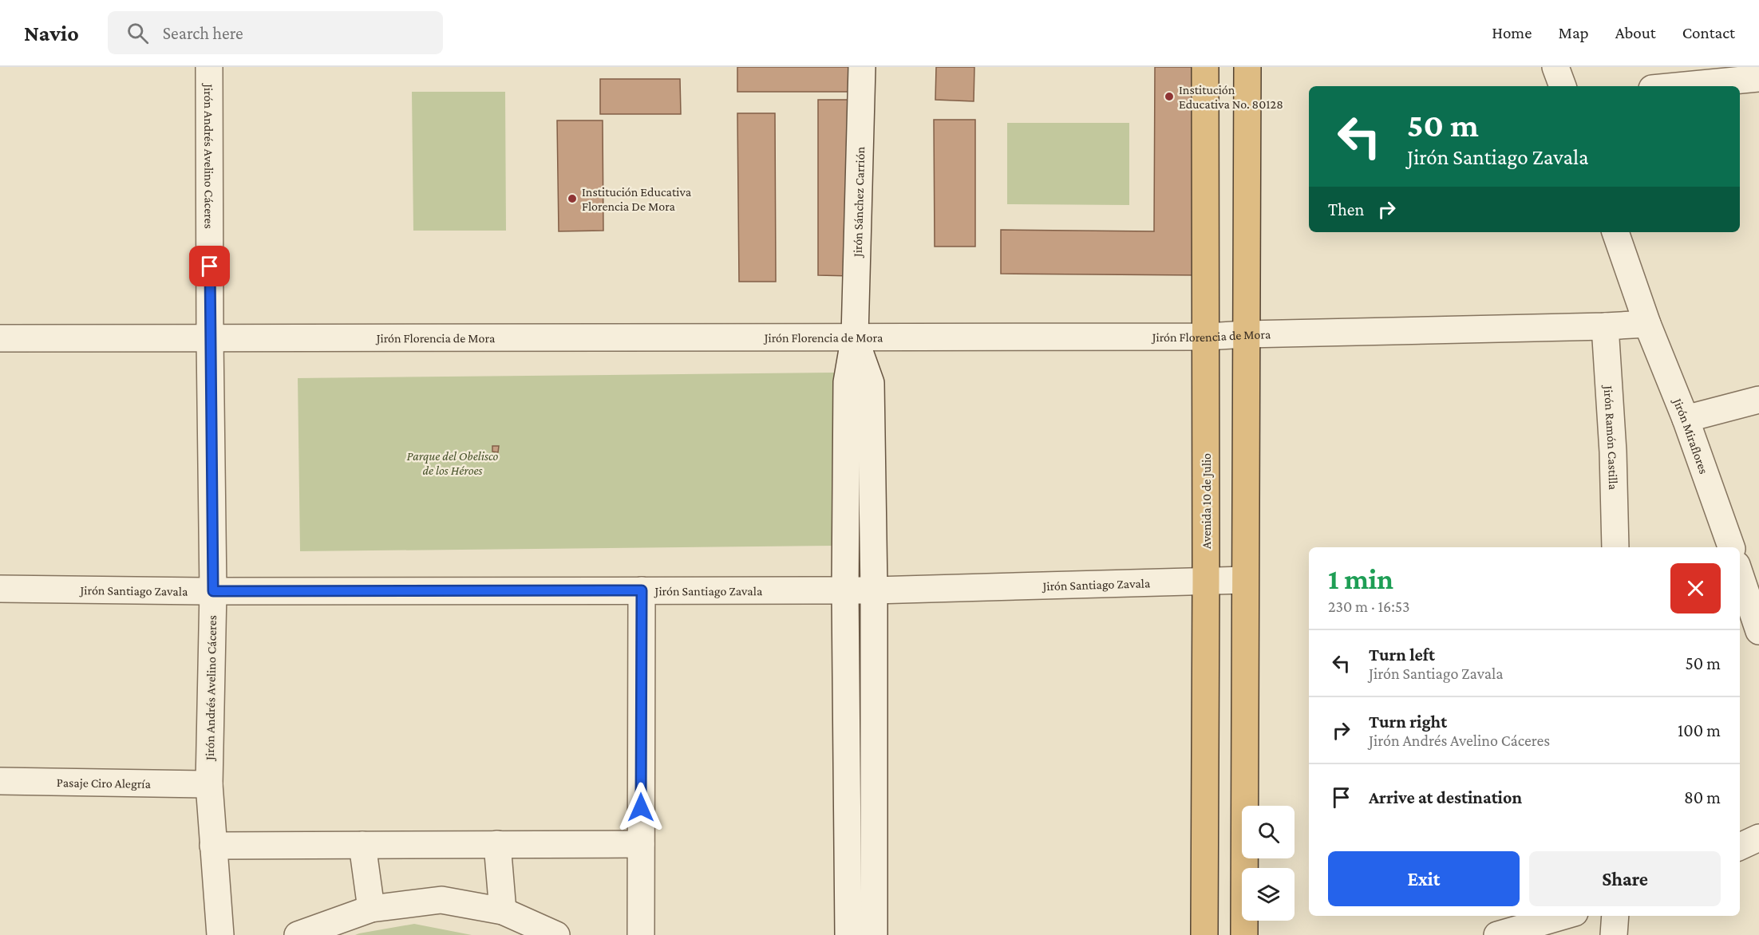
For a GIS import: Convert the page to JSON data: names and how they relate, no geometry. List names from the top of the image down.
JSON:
{
  "streets": {
    "highway": ["Avenida 10 de Julio"],
    "street": [
      "Jirón Andrés Avelino Cáceres",
      "Jirón Sánchez Carrión",
      "Jirón Florencia de Mora",
      "Jirón Miraflores",
      "Jirón Ramón Castilla",
      "Jirón Santiago Zavala",
      "Pasaje Ciro Alegría"
    ]
  },
  "crossings": [
    ["Jirón Andrés Avelino Cáceres", "Jirón Florencia de Mora"],
    ["Jirón Andrés Avelino Cáceres", "Jirón Santiago Zavala"],
    ["Jirón Andrés Avelino Cáceres", "Pasaje Ciro Alegría"],
    ["Jirón Sánchez Carrión", "Jirón Florencia de Mora"],
    ["Jirón Florencia de Mora", "Jirón Miraflores"],
    ["Jirón Florencia de Mora", "Jirón Ramón Castilla"],
    ["Jirón Florencia de Mora", "Avenida 10 de Julio"],
    ["Avenida 10 de Julio", "Jirón Santiago Zavala"]
  ],
  "parks": ["Parque del Obelisco de los Héroes"],
  "places": ["Institución Educativa No. 80128", "Institución Educativa Florencia De Mora"],
  "page": {
    "header": "Navio",
    "search": "Search here",
    "nav": [
      "Home",
      "Map",
      "About",
      "Contact"
    ],
    "turn": ["50 m", "Jirón Santiago Zavala"],
    "then": "Then",
    "heading": ["1 min", "230 m · 16:53"],
    "list": [
      {
        "name": "Turn left",
        "note": "Jirón Santiago Zavala",
        "value": "50 m"
      },
      {
        "name": "Turn right",
        "note": "Jirón Andrés Avelino Cáceres",
        "value": "100 m"
      },
      {
        "name": "Arrive at destination",
        "value": "80 m"
      }
    ],
    "buttons": ["Exit", "Share"]
  }
}
